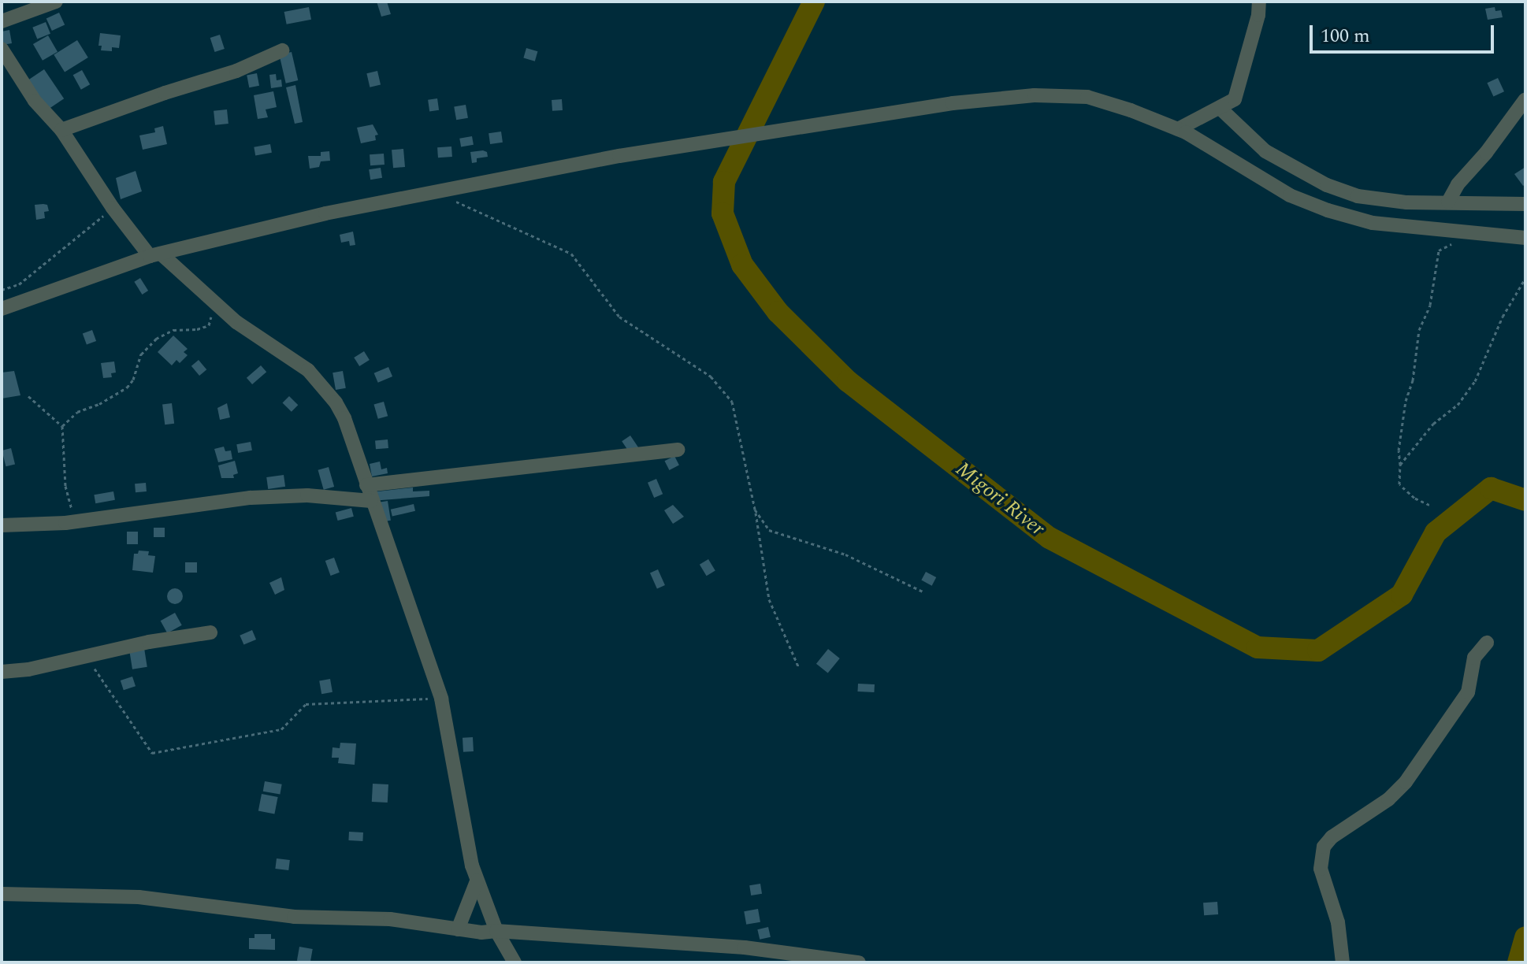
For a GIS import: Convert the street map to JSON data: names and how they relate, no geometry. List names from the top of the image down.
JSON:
{
  "water": ["Migori River"],
  "scale_bar": "100 m"
}
